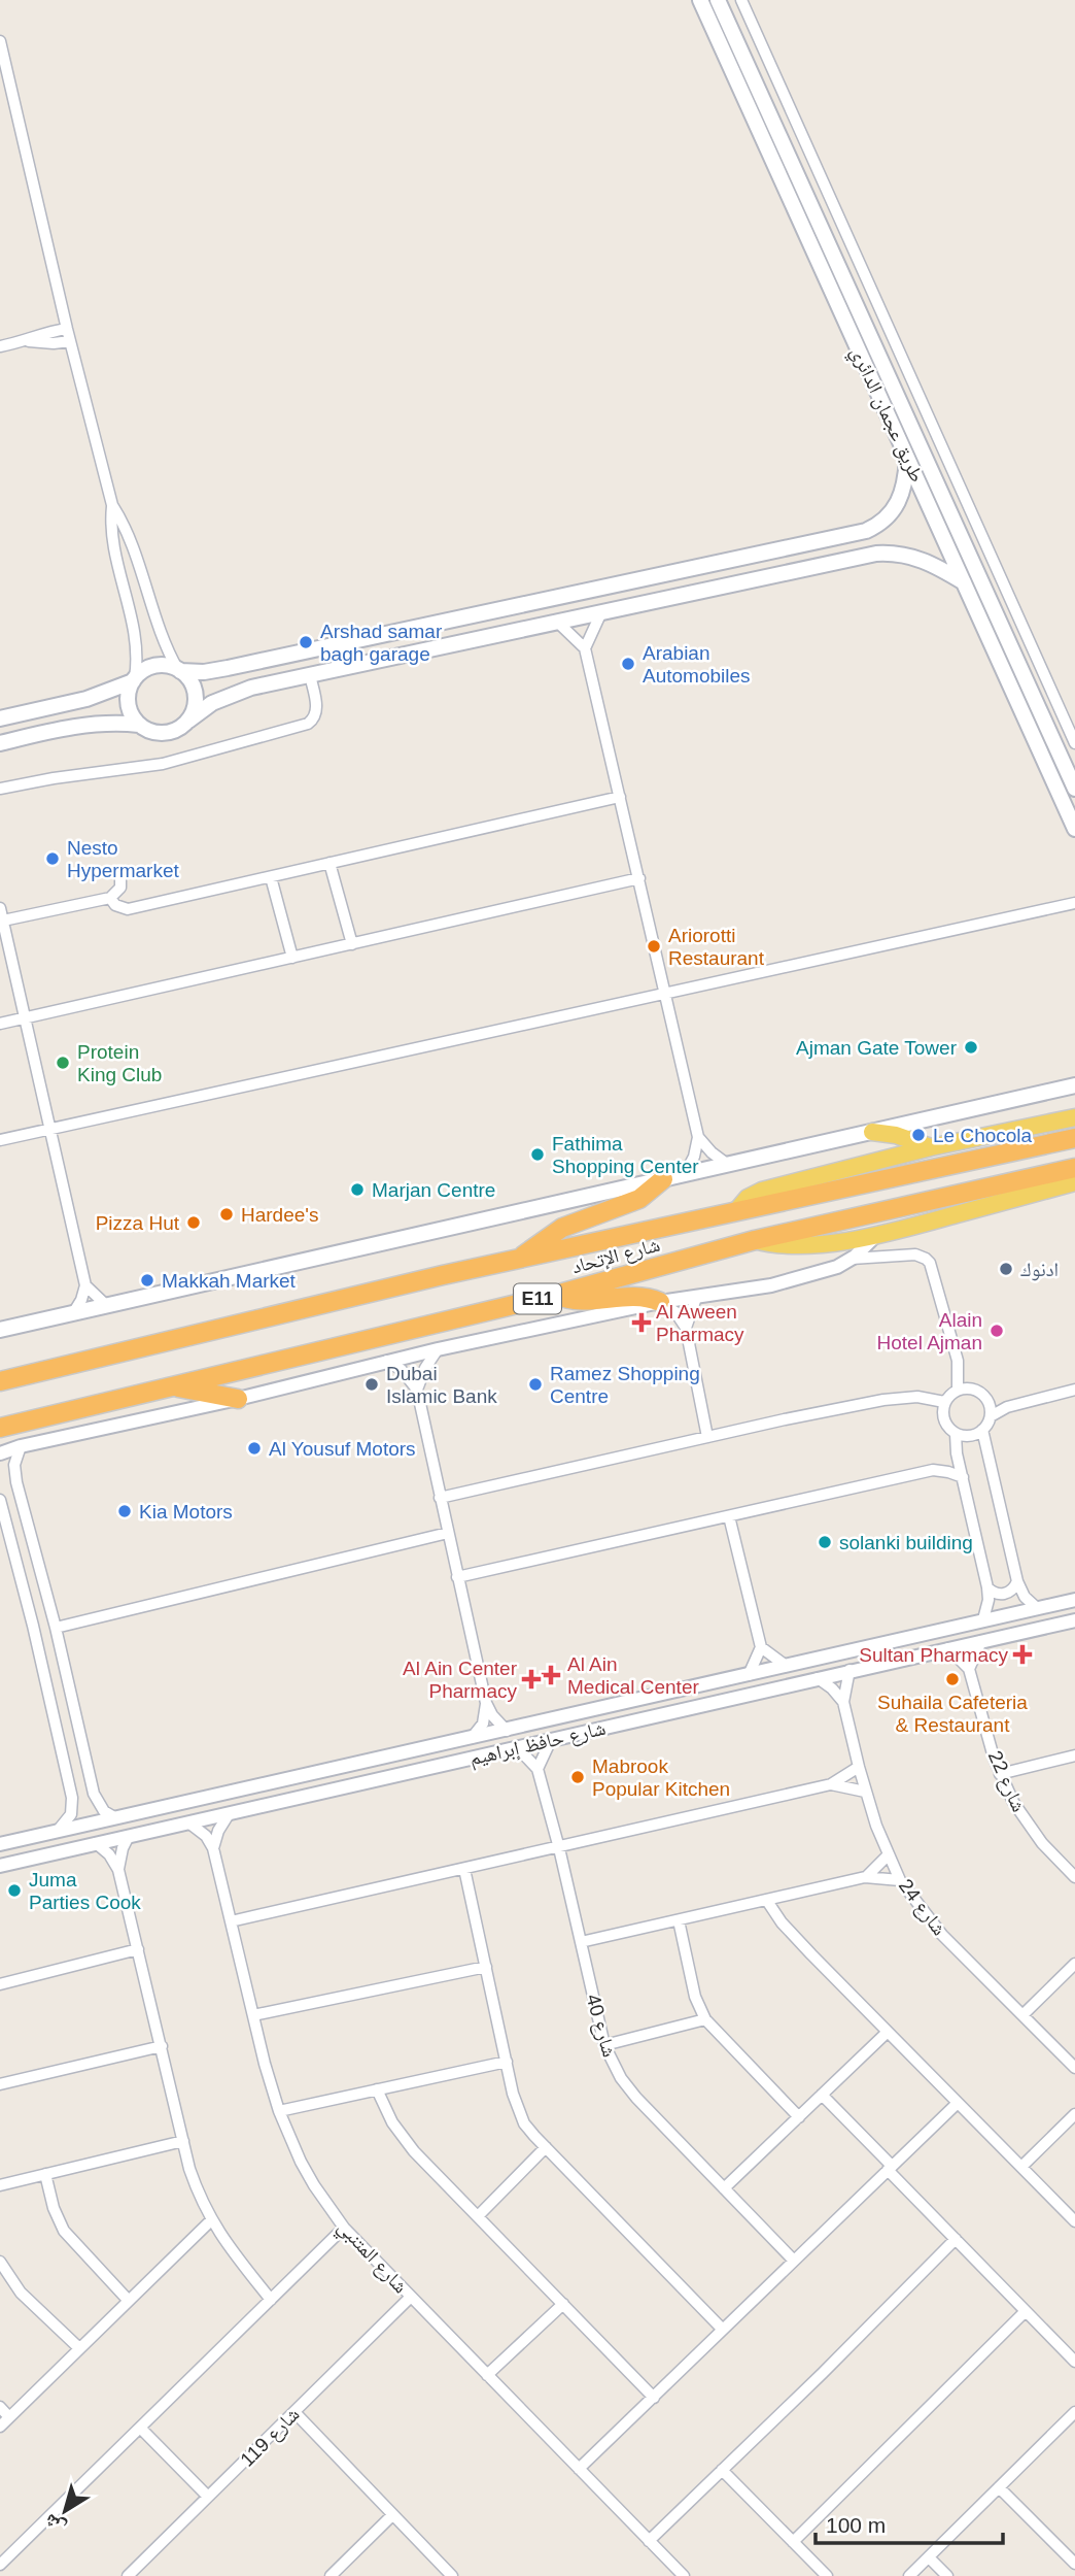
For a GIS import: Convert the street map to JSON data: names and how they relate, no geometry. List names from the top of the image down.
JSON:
{
  "streets": {
    "highway": ["شارع الإتحاد", "E11"],
    "main road": ["طريق عجمان الدائري"],
    "street": [
      "شارع حافظ إبراهيم",
      "شارع 22",
      "شارع 24",
      "شارع 40",
      "شارع المتنبي",
      "شارع 119"
    ]
  },
  "crossings": [
    ["شارع حافظ إبراهيم", "شارع 22"],
    ["شارع حافظ إبراهيم", "شارع 24"],
    ["شارع حافظ إبراهيم", "شارع 40"],
    ["شارع حافظ إبراهيم", "شارع المتنبي"],
    ["شارع المتنبي", "شارع 119"]
  ],
  "places": {
    "other": [
      "Arshad samar bagh garage",
      "Arabian Automobiles",
      "Nesto Hypermarket",
      "Ariorotti Restaurant",
      "Ajman Gate Tower",
      "Protein King Club",
      "Le Chocola",
      "Fathima Shopping Center",
      "Marjan Centre",
      "Hardee's",
      "Pizza Hut",
      "ادنوك",
      "Makkah Market",
      "Alain Hotel Ajman",
      "Dubai Islamic Bank",
      "Ramez Shopping Centre",
      "Al Yousuf Motors",
      "Kia Motors",
      "solanki building",
      "Suhaila Cafeteria & Restaurant",
      "Mabrook Popular Kitchen",
      "Juma Parties Cook"
    ],
    "health": [
      "Al Aween Pharmacy",
      "Sultan Pharmacy",
      "Al Ain Medical Center",
      "Al Ain Center Pharmacy"
    ]
  },
  "scale_bar": "100 m",
  "north": "bottom left"
}
